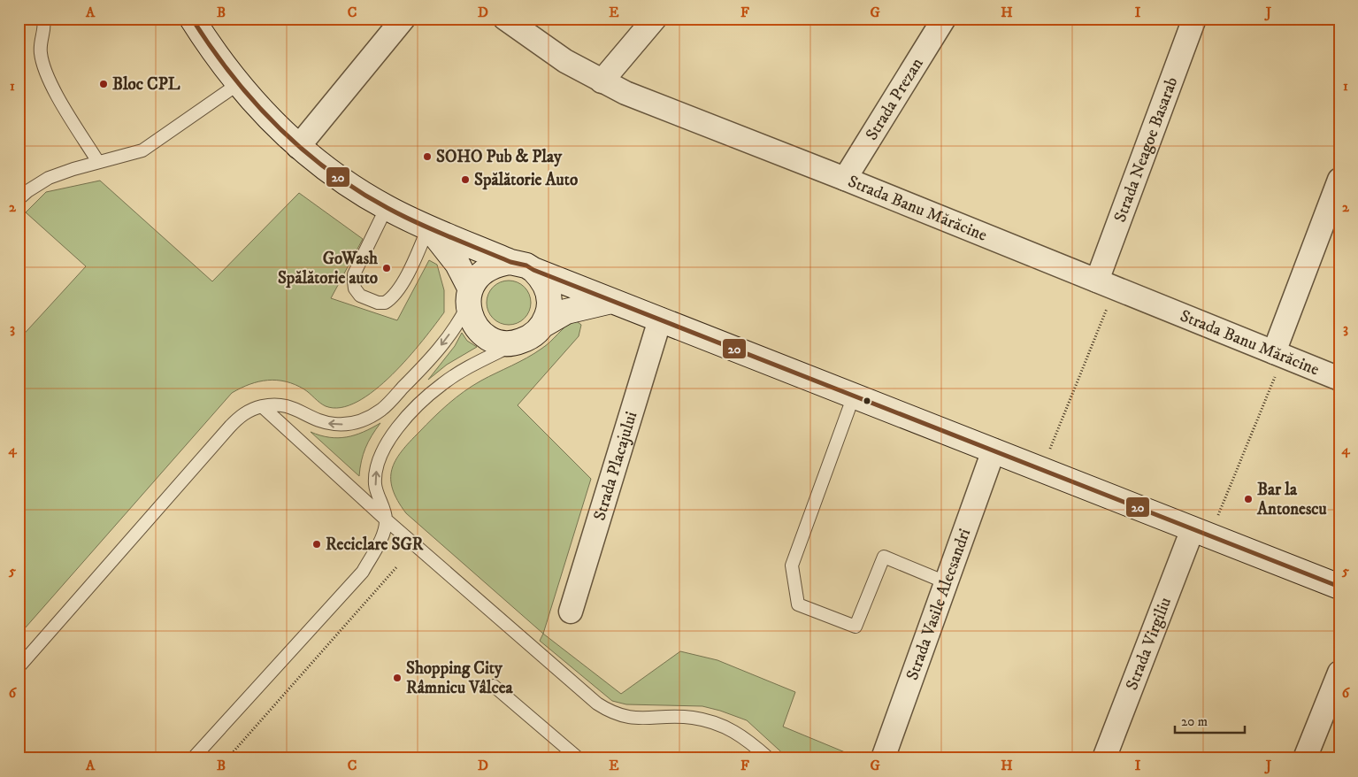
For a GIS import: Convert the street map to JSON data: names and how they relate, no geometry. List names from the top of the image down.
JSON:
{
  "streets": {
    "street": [
      "Strada Prezan",
      "Strada Neagoe Basarab",
      "Strada Banu Mărăcine",
      "Strada Placajului",
      "Strada Vasile Alecsandri",
      "Strada Virgiliu"
    ]
  },
  "crossings": [
    ["Strada Prezan", "Strada Banu Mărăcine"],
    ["Strada Neagoe Basarab", "Strada Banu Mărăcine"]
  ],
  "places": [
    "Bloc CPL",
    "SOHO Pub & Play",
    "Spălătorie Auto",
    "GoWash Spălătorie auto",
    "Bar la Antonescu",
    "Reciclare SGR",
    "Shopping City Râmnicu Vâlcea"
  ],
  "lines": ["transit line 20"],
  "scale_bar": "20 m",
  "grid": {
    "columns": [
      "A",
      "B",
      "C",
      "D",
      "E",
      "F",
      "G",
      "H",
      "I",
      "J"
    ],
    "rows": [
      "1",
      "2",
      "3",
      "4",
      "5",
      "6"
    ]
  }
}
